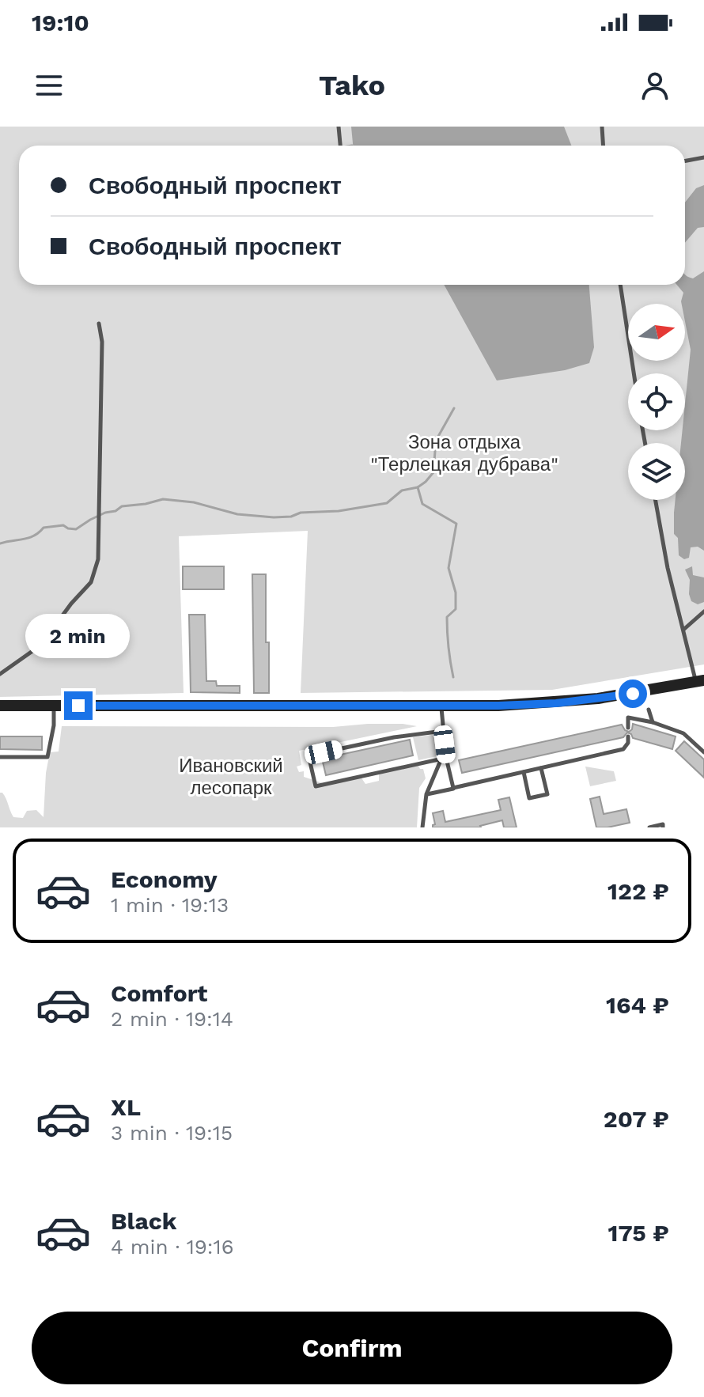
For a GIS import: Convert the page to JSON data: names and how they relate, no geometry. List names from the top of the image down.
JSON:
{
  "parks": ["Зона отдыха \"Терлецкая дубрава\"", "Ивановский лесопарк"],
  "north": "right",
  "page": {
    "status": "19:10",
    "header": "Tako",
    "banner": ["Свободный проспект", "Свободный проспект"],
    "bubble": "2 min",
    "list": [
      {
        "name": "Economy",
        "note": "1 min · 19:13",
        "value": "122 ₽"
      },
      {
        "name": "Comfort",
        "note": "2 min · 19:14",
        "value": "164 ₽"
      },
      {
        "name": "XL",
        "note": "3 min · 19:15",
        "value": "207 ₽"
      },
      {
        "name": "Black",
        "note": "4 min · 19:16",
        "value": "175 ₽"
      }
    ],
    "buttons": "Confirm"
  }
}
